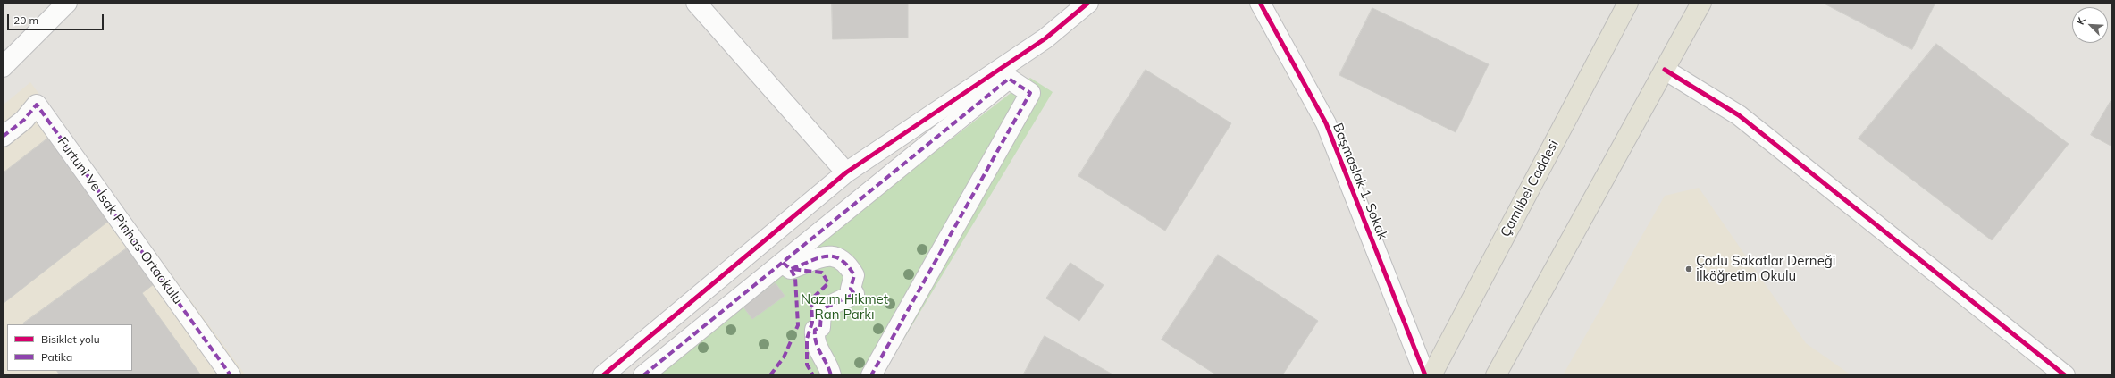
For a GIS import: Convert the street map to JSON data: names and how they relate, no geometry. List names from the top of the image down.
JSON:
{
  "streets": {
    "main road": ["Çamlıbel Caddesi"],
    "street": ["Başmaslak 1. Sokak", "Furtuni Ve İsak Pinhas Ortaokulu"]
  },
  "parks": ["Nazım Hikmet Ran Parkı"],
  "places": ["Çorlu Sakatlar Derneği İlköğretim Okulu"],
  "legend": ["Bisiklet yolu", "Patika"],
  "scale_bar": "20 m",
  "north": "top left"
}
